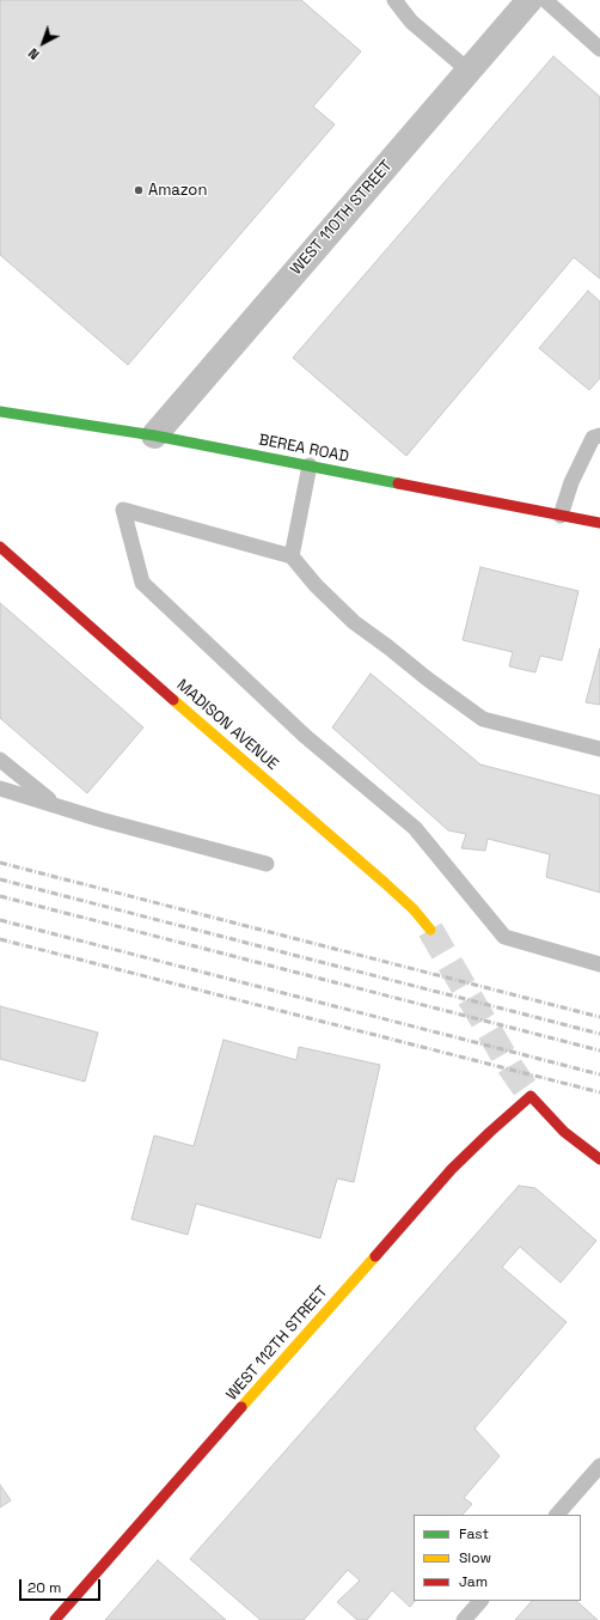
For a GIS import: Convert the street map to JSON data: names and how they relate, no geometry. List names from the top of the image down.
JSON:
{
  "streets": {
    "main road": ["BEREA ROAD", "MADISON AVENUE", "WEST 112TH STREET"],
    "street": ["WEST 110TH STREET"]
  },
  "crossings": [
    ["WEST 110TH STREET", "BEREA ROAD"]
  ],
  "places": ["Amazon"],
  "legend": ["Fast", "Slow", "Jam"],
  "scale_bar": "20 m",
  "north": "bottom left"
}
